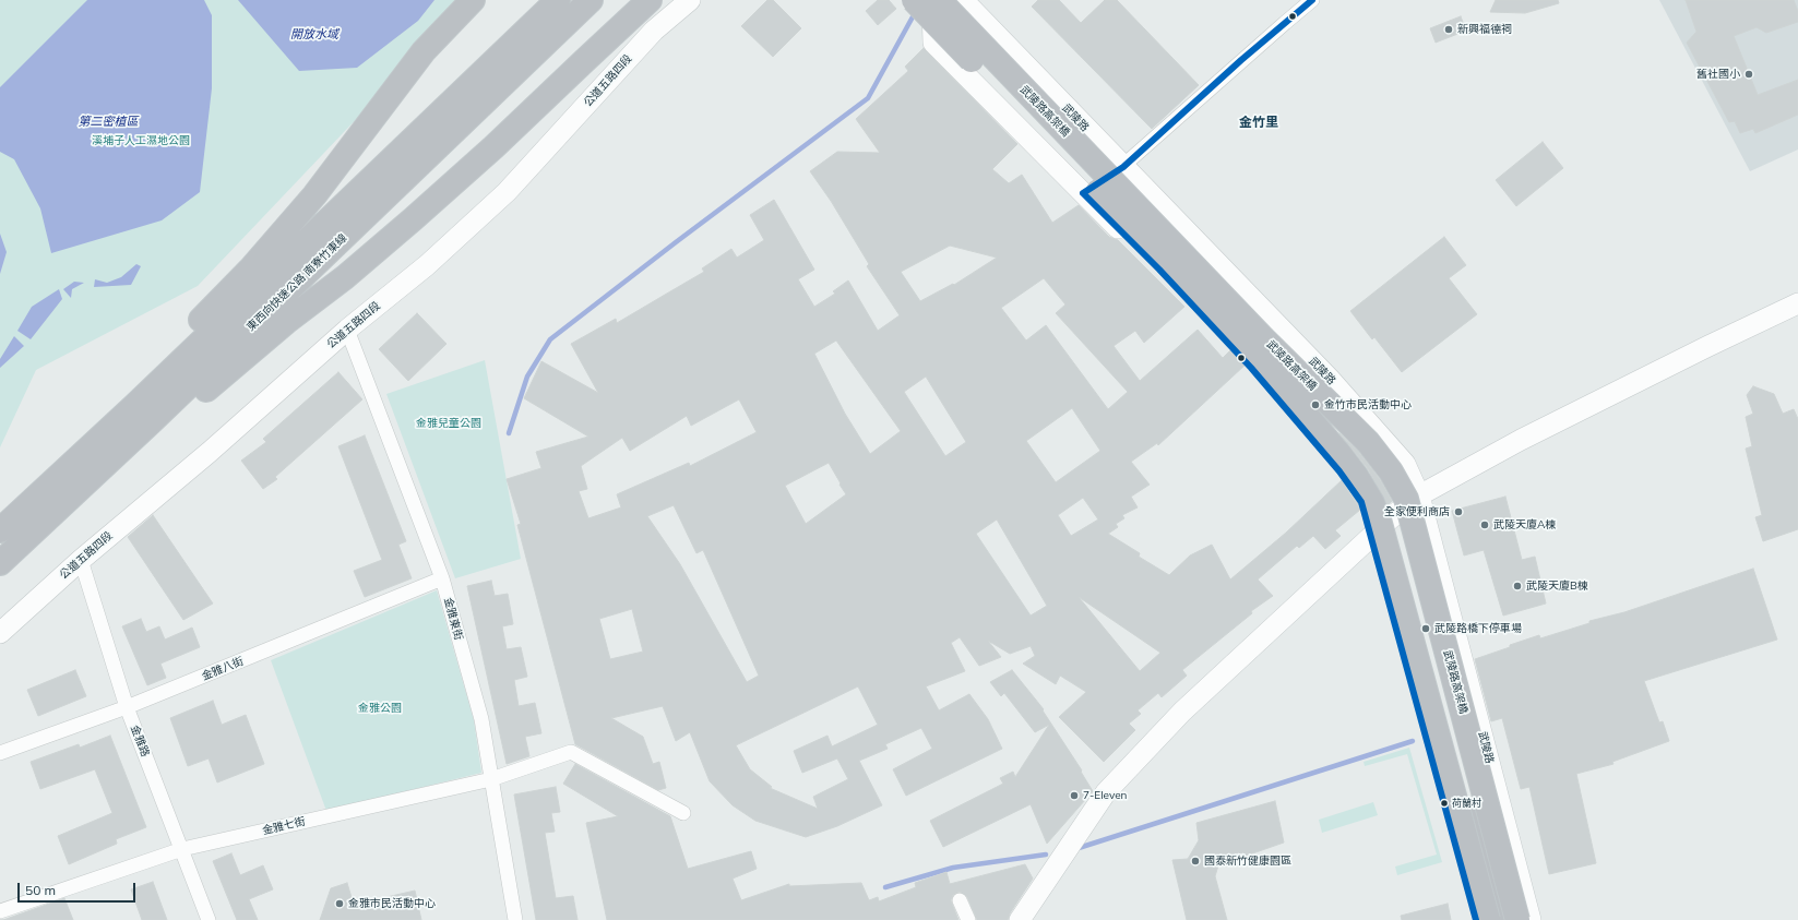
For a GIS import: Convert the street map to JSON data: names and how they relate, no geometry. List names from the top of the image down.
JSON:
{
  "streets": {
    "highway": ["武陵路高架橋", "東西向快速公路 南寮竹東線"],
    "street": [
      "公道五路四段",
      "武陵路",
      "金雅東街",
      "金雅八街",
      "金雅路",
      "金雅七街"
    ]
  },
  "crossings": [
    ["公道五路四段", "金雅東街"],
    ["公道五路四段", "金雅路"],
    ["武陵路高架橋", "武陵路"],
    ["金雅東街", "金雅八街"],
    ["金雅東街", "金雅七街"],
    ["金雅八街", "金雅路"],
    ["金雅路", "金雅七街"]
  ],
  "districts": ["金竹里"],
  "water": ["開放水域", "第二密植區"],
  "parks": ["溪埔子人工濕地公園", "金雅兒童公園", "金雅公園"],
  "places": [
    "新興福德祠",
    "舊社國小",
    "金竹市民活動中心",
    "全家便利商店",
    "武陵天廈A棟",
    "武陵天廈B棟",
    "武陵路橋下停車場",
    "7-Eleven",
    "荷蘭村",
    "國泰新竹健康園區",
    "金雅市民活動中心"
  ],
  "scale_bar": "50 m"
}
